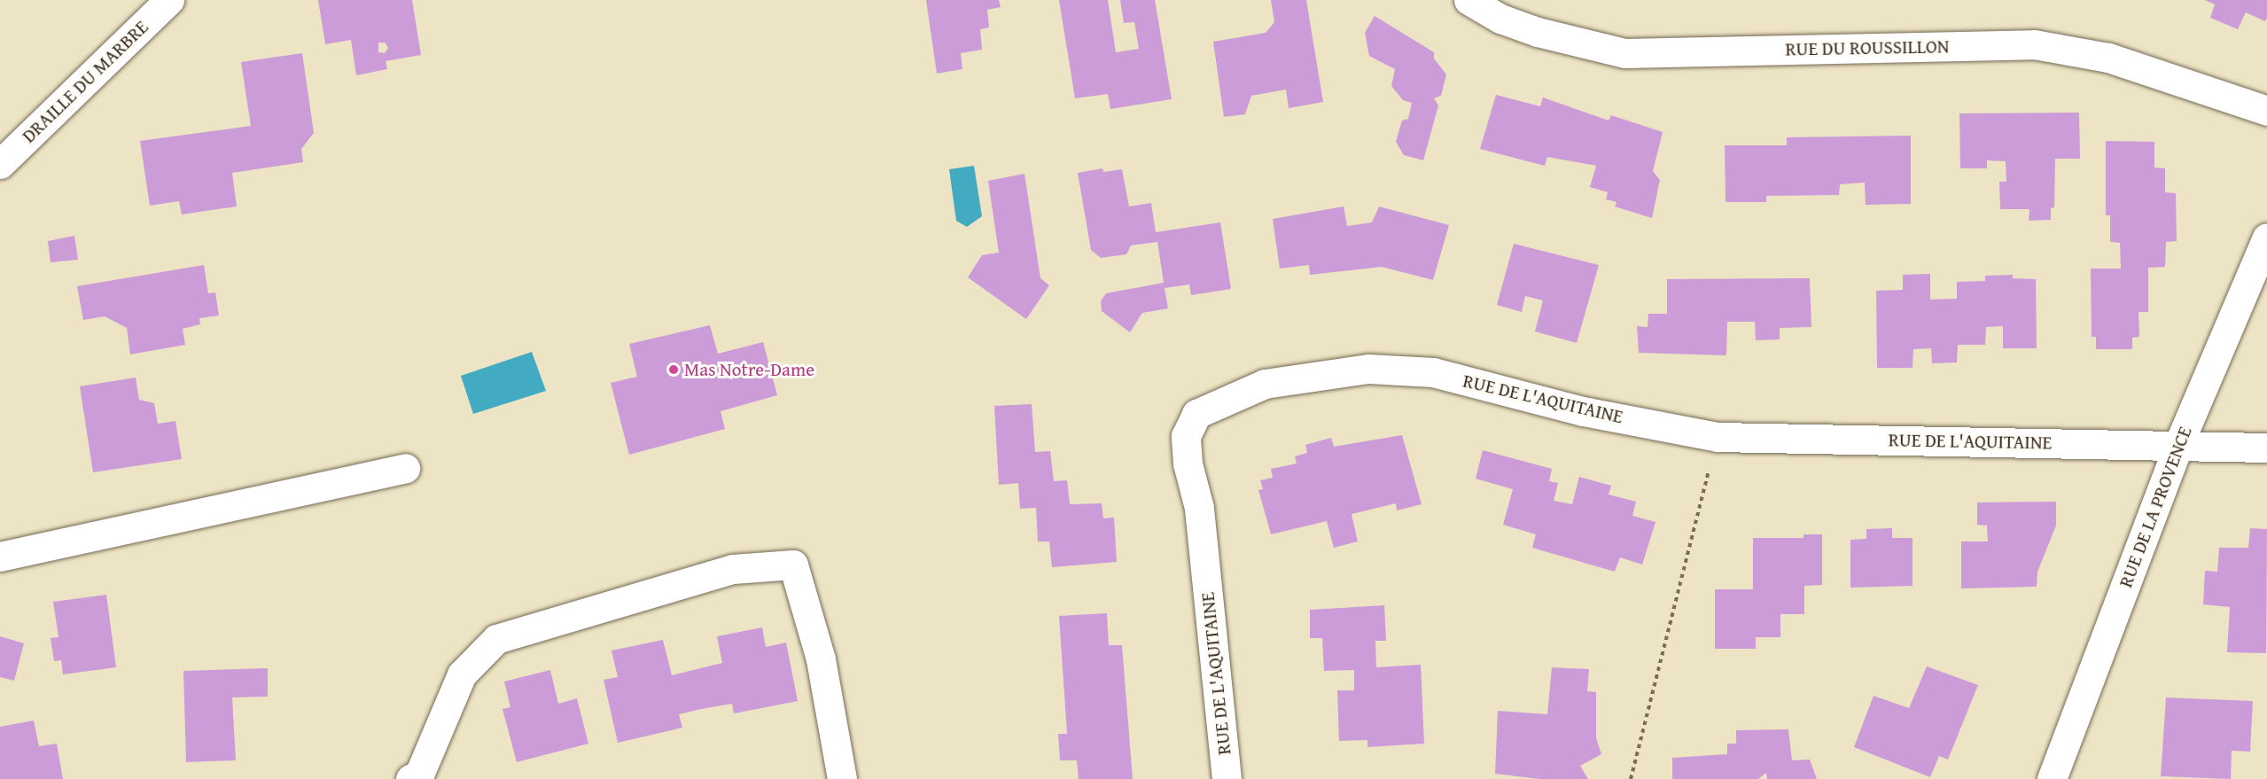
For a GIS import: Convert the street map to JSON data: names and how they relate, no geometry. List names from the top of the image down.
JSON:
{
  "streets": {
    "street": [
      "RUE DU ROUSSILLON",
      "DRAILLE DU MARBRE",
      "RUE DE L'AQUITAINE",
      "RUE DE LA PROVENCE"
    ]
  },
  "crossings": [
    ["RUE DE L'AQUITAINE", "RUE DE LA PROVENCE"]
  ],
  "places": ["Mas Notre-Dame"]
}
